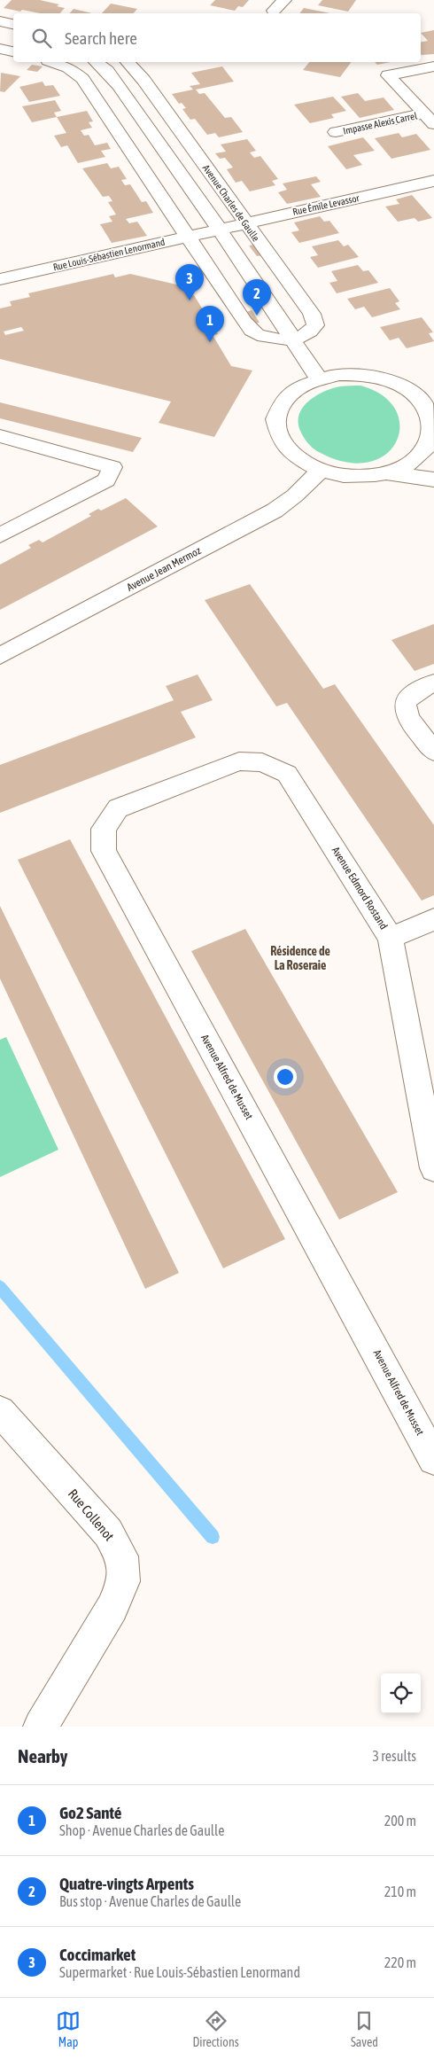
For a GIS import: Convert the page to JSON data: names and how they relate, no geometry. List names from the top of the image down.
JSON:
{
  "streets": {
    "street": [
      "Impasse Alexis Carrel",
      "Avenue Charles de Gaulle",
      "Rue Émile Levassor",
      "Rue Louis-Sébastien Lenormand",
      "Avenue Jean Mermoz",
      "Avenue Edmord Rostand",
      "Avenue Alfred de Musset",
      "Rue Collenot"
    ]
  },
  "crossings": [
    ["Avenue Charles de Gaulle", "Rue Émile Levassor"],
    ["Rue Émile Levassor", "Rue Louis-Sébastien Lenormand"],
    ["Avenue Edmord Rostand", "Avenue Alfred de Musset"]
  ],
  "districts": ["Résidence de La Roseraie"],
  "page": {
    "search": "Search here",
    "pins": ["3", "2", "1"],
    "heading": ["Nearby", "3 results"],
    "list": [
      {
        "mark": "1",
        "name": "Go2 Santé",
        "note": "Shop · Avenue Charles de Gaulle",
        "value": "200 m"
      },
      {
        "mark": "2",
        "name": "Quatre-vingts Arpents",
        "note": "Bus stop · Avenue Charles de Gaulle",
        "value": "210 m"
      },
      {
        "mark": "3",
        "name": "Coccimarket",
        "note": "Supermarket · Rue Louis-Sébastien Lenormand",
        "value": "220 m"
      }
    ],
    "nav": ["Map", "Directions", "Saved"]
  }
}
